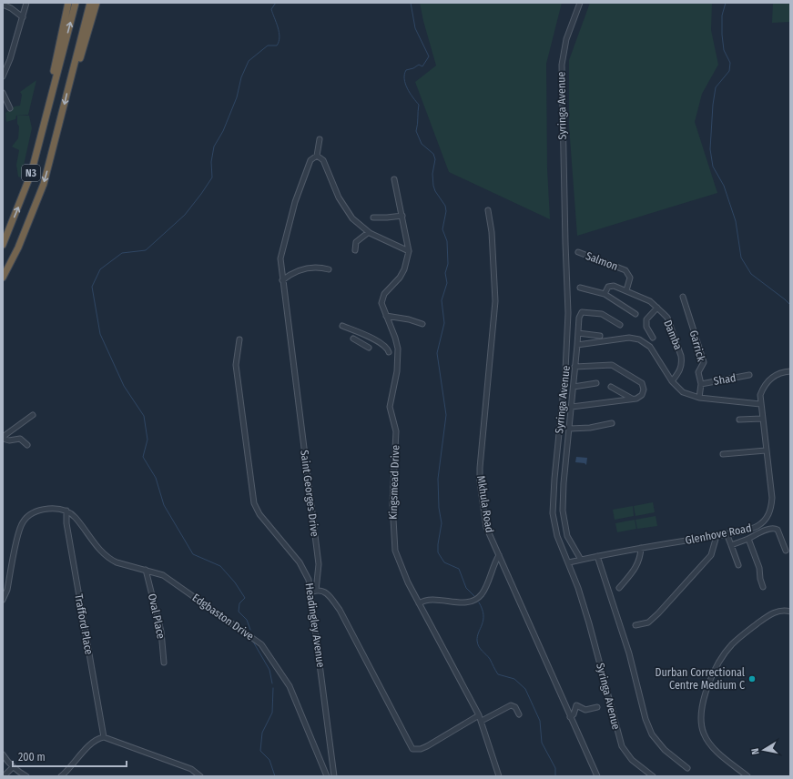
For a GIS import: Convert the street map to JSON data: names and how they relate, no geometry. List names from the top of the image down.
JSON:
{
  "streets": {
    "highway": ["N3"],
    "street": [
      "Syringa Avenue",
      "Salmon",
      "Damba",
      "Garrick",
      "Shad",
      "Kingsmead Drive",
      "Saint Georges Drive",
      "Mkhula Road",
      "Glenhove Road",
      "Oval Place",
      "Edgbaston Drive",
      "Trafford Place",
      "Headingley Avenue"
    ]
  },
  "crossings": [
    ["Syringa Avenue", "Glenhove Road"],
    ["Salmon", "Damba"],
    ["Garrick", "Shad"],
    ["Saint Georges Drive", "Headingley Avenue"],
    ["Oval Place", "Edgbaston Drive"],
    ["Edgbaston Drive", "Trafford Place"]
  ],
  "places": ["Durban Correctional Centre Medium C"],
  "scale_bar": "200 m",
  "north": "left"
}
